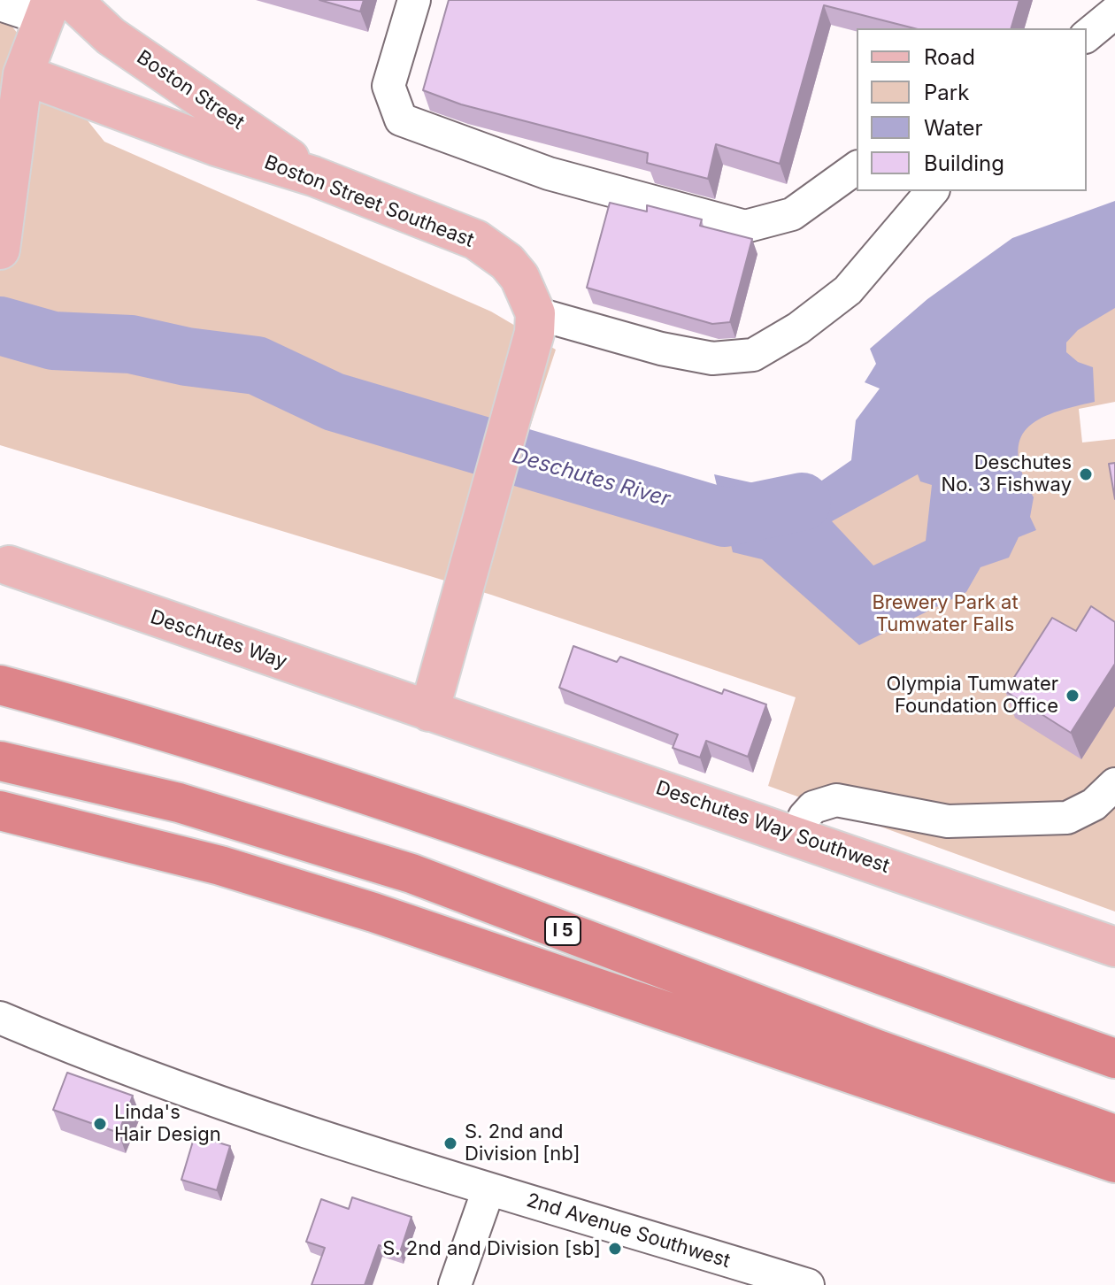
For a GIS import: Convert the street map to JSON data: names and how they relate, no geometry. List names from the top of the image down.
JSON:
{
  "streets": {
    "highway": ["I 5"],
    "main road": [
      "Boston Street",
      "Boston Street Southeast",
      "Deschutes Way",
      "Deschutes Way Southwest"
    ],
    "street": ["2nd Avenue Southwest"]
  },
  "crossings": [
    ["Boston Street", "Boston Street Southeast"],
    ["Deschutes Way", "Deschutes Way Southwest"]
  ],
  "water": ["Deschutes River"],
  "parks": ["Brewery Park at Tumwater Falls"],
  "places": [
    "Deschutes No. 3 Fishway",
    "Olympia Tumwater Foundation Office",
    "Linda's Hair Design",
    "S. 2nd and Division [nb]",
    "S. 2nd and Division [sb]"
  ],
  "legend": [
    "Road",
    "Park",
    "Water",
    "Building"
  ]
}
